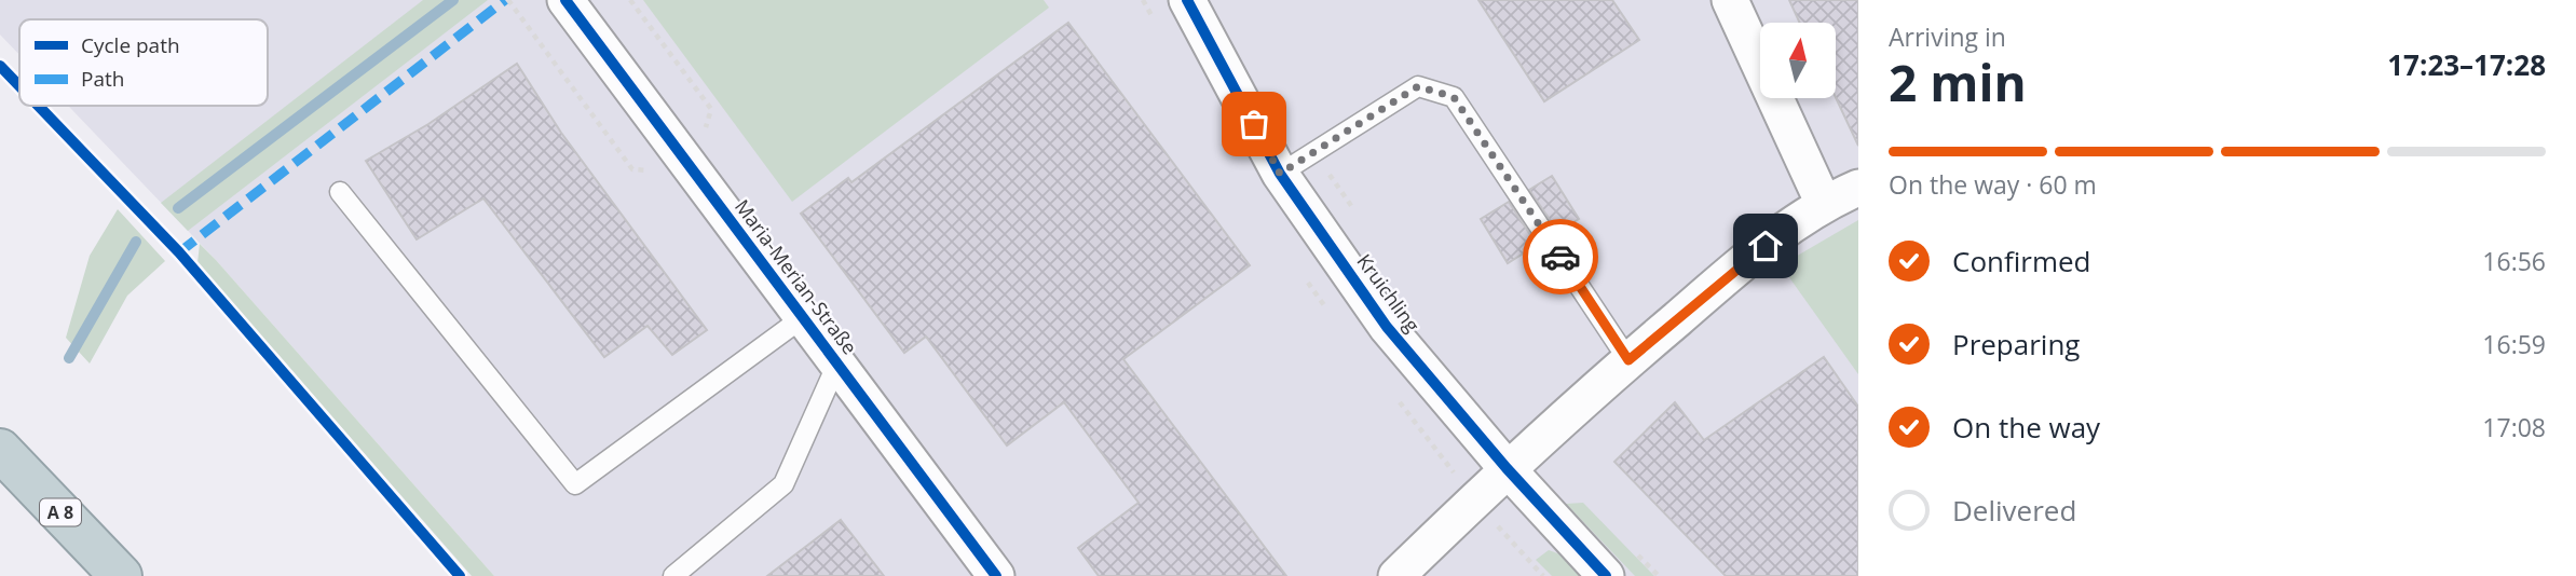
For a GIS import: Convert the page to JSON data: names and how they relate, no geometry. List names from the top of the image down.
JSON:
{
  "streets": {
    "highway": ["A 8"],
    "street": ["Maria-Merian-Straße", "Kruichling"]
  },
  "legend": ["Cycle path", "Path"],
  "north": "top",
  "page": {
    "heading": ["2 min", "Arriving in", "17:23–17:28"],
    "bar": "On the way · 60 m",
    "list": [
      ["Confirmed", "16:56"],
      ["Preparing", "16:59"],
      ["On the way", "17:08"],
      "Delivered"
    ]
  }
}
